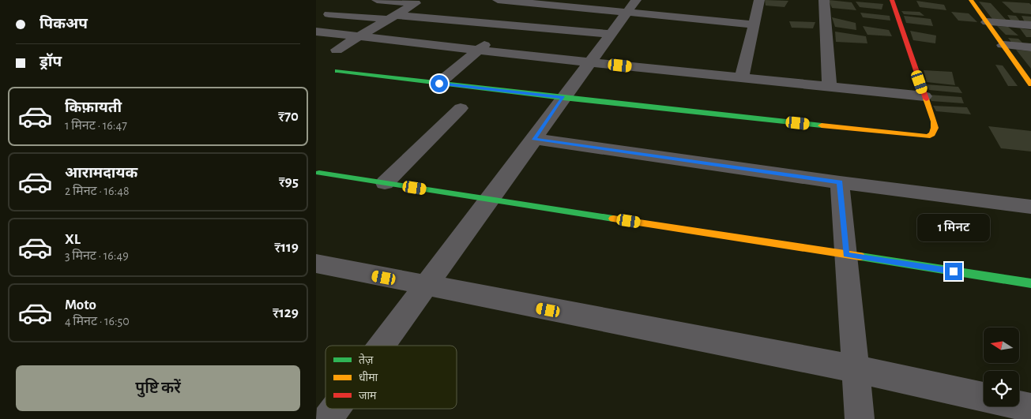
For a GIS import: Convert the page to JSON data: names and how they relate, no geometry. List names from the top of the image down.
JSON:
{
  "legend": ["तेज़", "धीमा", "जाम"],
  "north": "left",
  "page": {
    "banner": ["पिकअप", "ड्रॉप"],
    "list": [
      {
        "name": "किफ़ायती",
        "note": "1 मिनट · 16:47",
        "value": "₹70"
      },
      {
        "name": "आरामदायक",
        "note": "2 मिनट · 16:48",
        "value": "₹95"
      },
      {
        "name": "XL",
        "note": "3 मिनट · 16:49",
        "value": "₹119"
      },
      {
        "name": "Moto",
        "note": "4 मिनट · 16:50",
        "value": "₹129"
      }
    ],
    "bubble": "1 मिनट",
    "buttons": "पुष्टि करें"
  }
}
